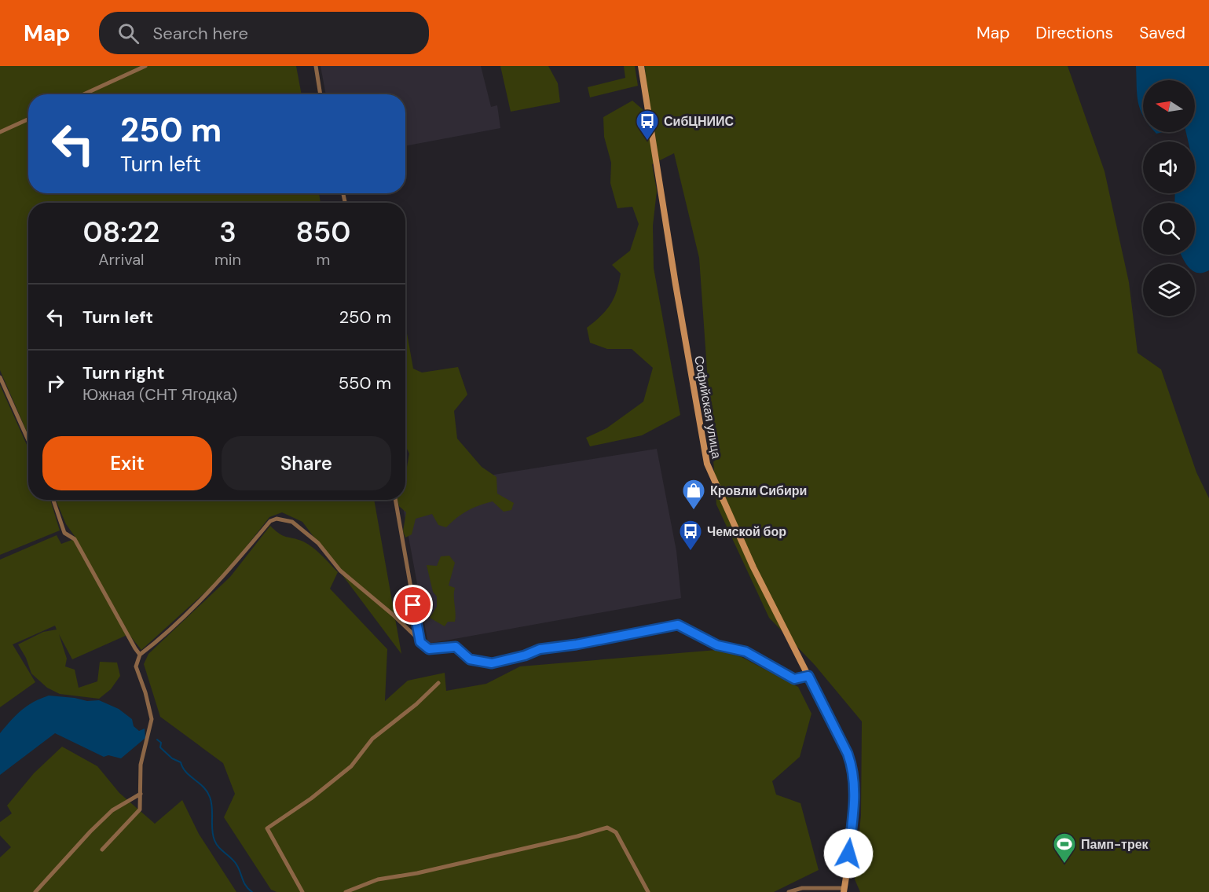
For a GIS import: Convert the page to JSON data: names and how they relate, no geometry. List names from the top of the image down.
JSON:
{
  "streets": {
    "main road": ["Софийская улица"]
  },
  "places": {
    "bus stop": ["СибЦНИИС", "Чемской бор"],
    "shop": ["Кровли Сибири"],
    "sports": ["Памп-трек"]
  },
  "north": "left",
  "page": {
    "header": "Map",
    "search": "Search here",
    "nav": ["Map", "Directions", "Saved"],
    "turn": ["250 m", "Turn left"],
    "eta": [
      "08:22",
      "Arrival",
      "3",
      "min",
      "850",
      "m"
    ],
    "list": [
      {
        "name": "Turn left",
        "value": "250 m"
      },
      {
        "name": "Turn right",
        "note": "Южная (СНТ Ягодка)",
        "value": "550 m"
      }
    ],
    "buttons": ["Exit", "Share"]
  }
}
